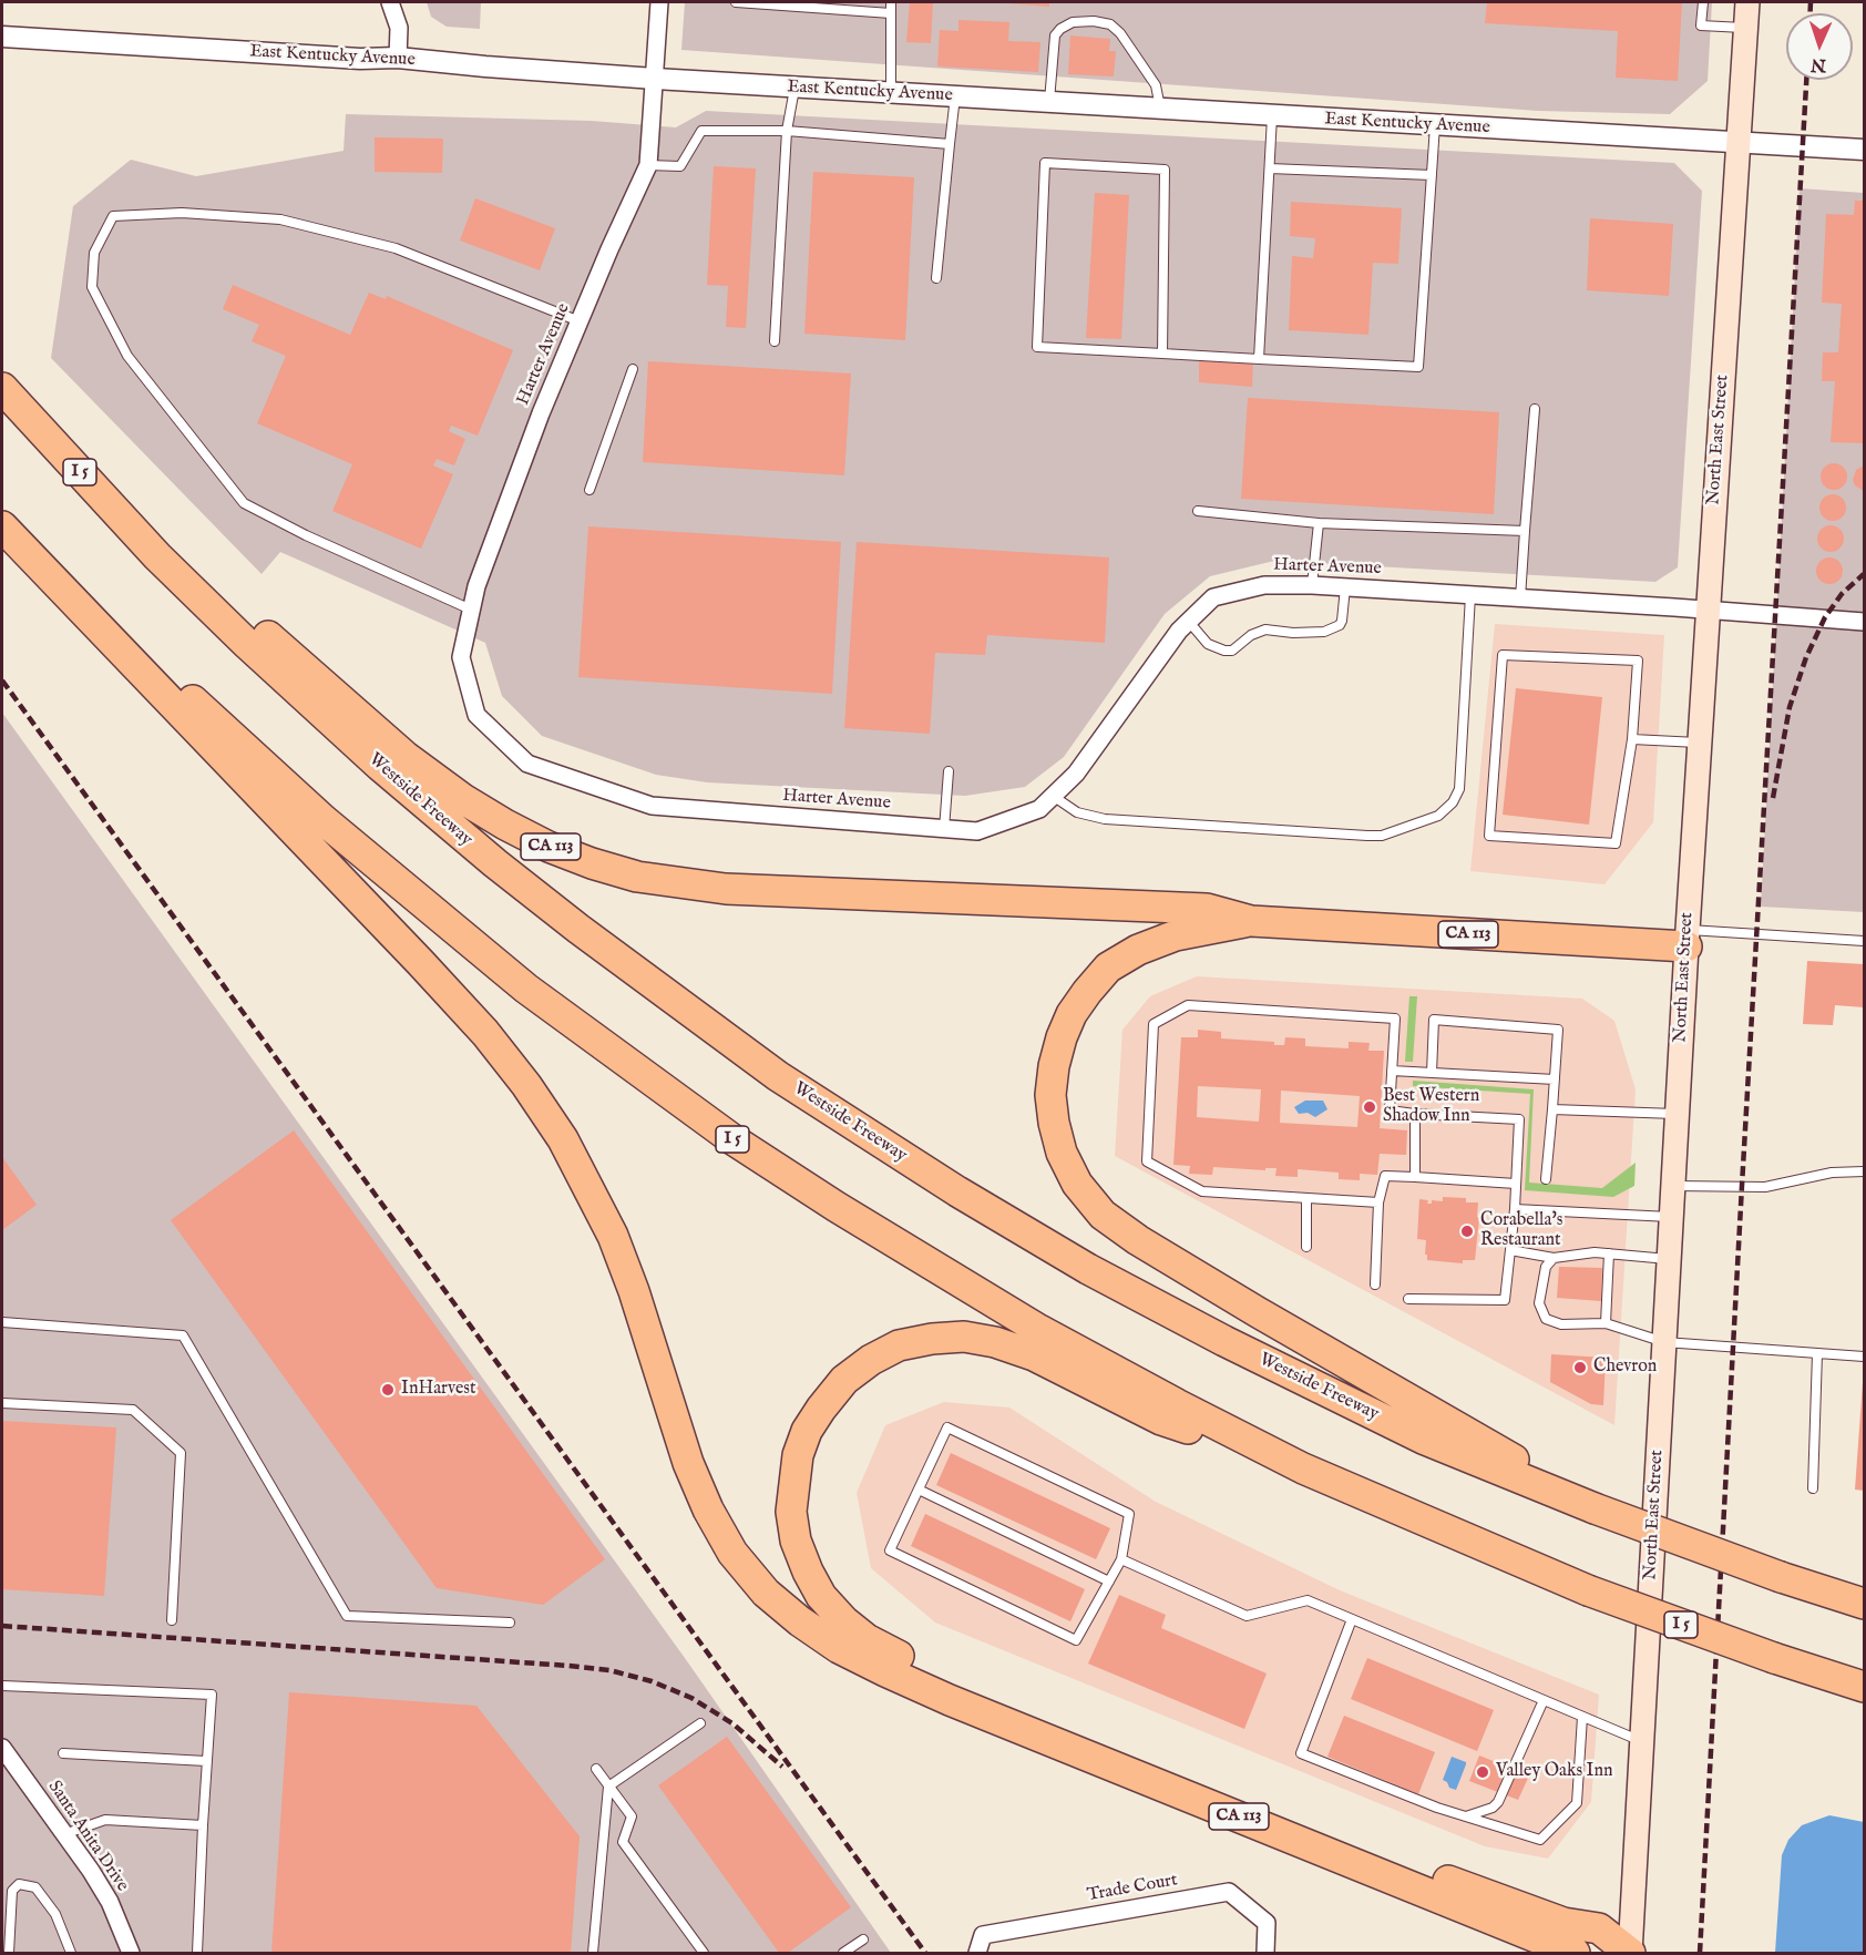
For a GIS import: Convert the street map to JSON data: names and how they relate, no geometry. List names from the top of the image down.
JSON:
{
  "streets": {
    "highway": ["I 5", "Westside Freeway", "CA 113"],
    "main road": ["North East Street"],
    "street": [
      "East Kentucky Avenue",
      "Harter Avenue",
      "Santa Anita Drive",
      "Trade Court"
    ]
  },
  "crossings": [
    ["East Kentucky Avenue", "Harter Avenue"],
    ["East Kentucky Avenue", "North East Street"],
    ["Harter Avenue", "North East Street"],
    ["North East Street", "CA 113"],
    ["Westside Freeway", "CA 113"]
  ],
  "places": [
    "Best Western Shadow Inn",
    "Corabella's Restaurant",
    "Chevron",
    "InHarvest",
    "Valley Oaks Inn"
  ],
  "north": "bottom"
}
